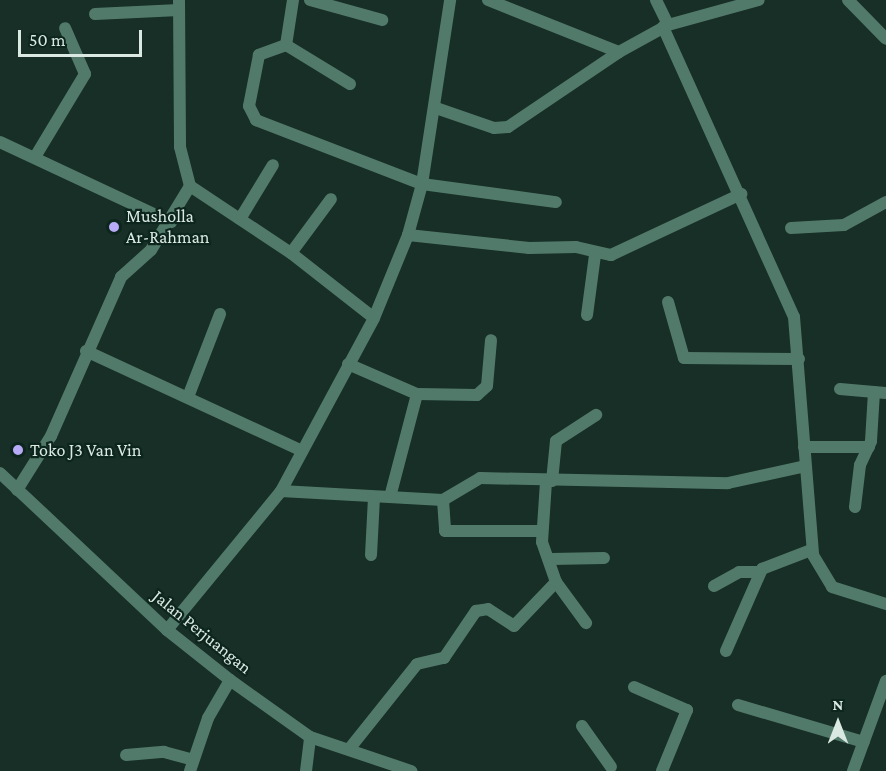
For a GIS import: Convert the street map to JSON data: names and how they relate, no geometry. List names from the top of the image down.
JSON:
{
  "streets": {
    "street": ["Jalan Perjuangan"]
  },
  "places": ["Musholla Ar-Rahman", "Toko J3 Van Vin"],
  "scale_bar": "50 m",
  "north": "top"
}
